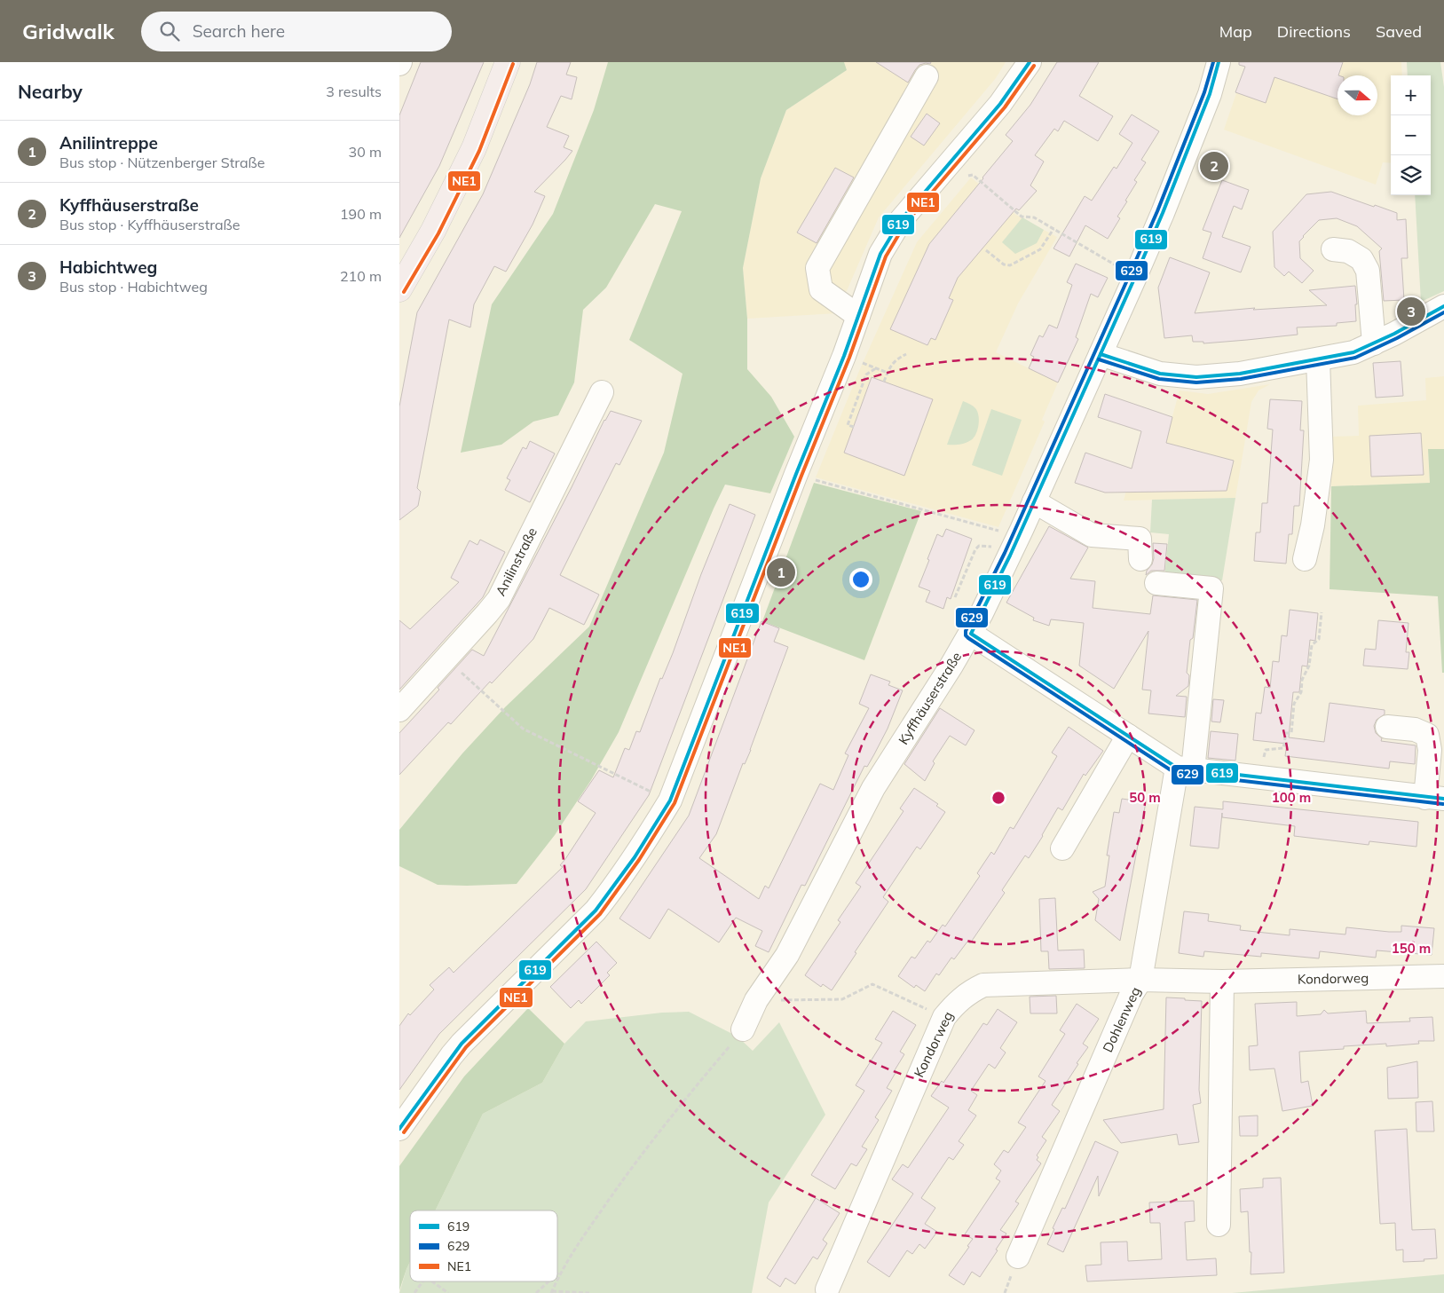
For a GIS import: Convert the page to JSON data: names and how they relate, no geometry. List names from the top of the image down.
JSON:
{
  "streets": {
    "street": [
      "Anilinstraße",
      "Kyffhäuserstraße",
      "Kondorweg",
      "Dohlenweg"
    ]
  },
  "crossings": [
    ["Kondorweg", "Dohlenweg"]
  ],
  "lines": ["transit line 619", "transit line 629", "transit line NE1"],
  "legend": ["619", "629", "NE1"],
  "north": "right",
  "page": {
    "header": "Gridwalk",
    "search": "Search here",
    "nav": ["Map", "Directions", "Saved"],
    "heading": ["Nearby", "3 results"],
    "map_buttons": ["+", "−"],
    "list": [
      {
        "mark": "1",
        "name": "Anilintreppe",
        "note": "Bus stop · Nützenberger Straße",
        "value": "30 m"
      },
      {
        "mark": "2",
        "name": "Kyffhäuserstraße",
        "note": "Bus stop · Kyffhäuserstraße",
        "value": "190 m"
      },
      {
        "mark": "3",
        "name": "Habichtweg",
        "note": "Bus stop · Habichtweg",
        "value": "210 m"
      }
    ],
    "pins": ["2", "3", "1"]
  },
  "rings": ["50 m", "100 m", "150 m"]
}
